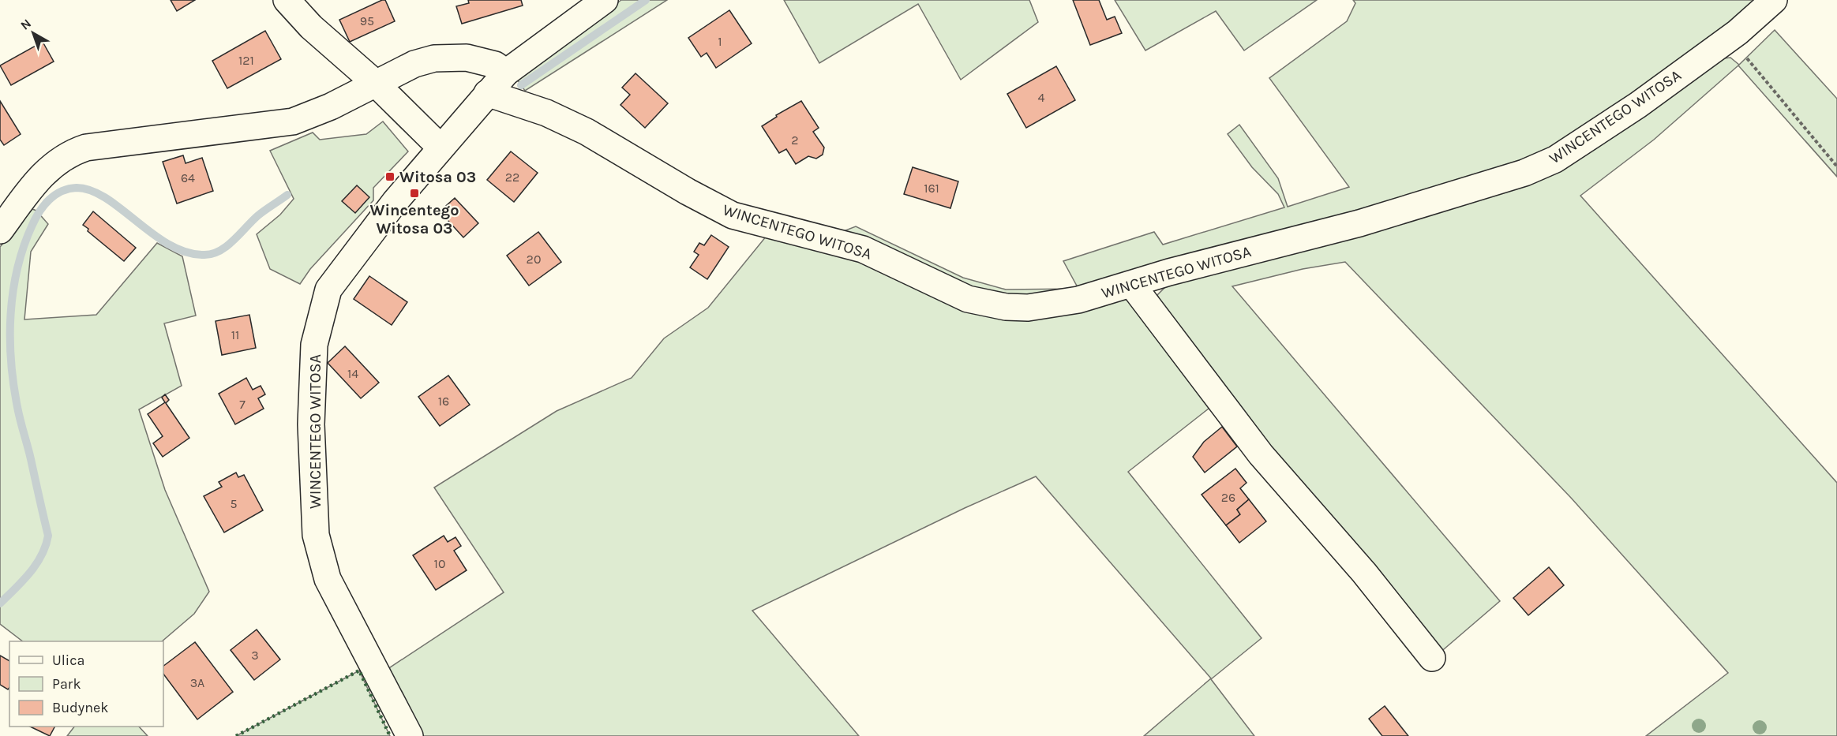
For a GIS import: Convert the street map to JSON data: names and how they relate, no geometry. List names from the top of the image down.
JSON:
{
  "streets": {
    "street": ["WINCENTEGO WITOSA"]
  },
  "places": {
    "transit": ["Witosa 03", "Wincentego Witosa 03"]
  },
  "house_numbers": [
    "95",
    "1",
    "121",
    "4",
    "2",
    "22",
    "64",
    "161",
    "20",
    "11",
    "14",
    "16",
    "7",
    "26",
    "5",
    "10",
    "3",
    "3A"
  ],
  "legend": ["Ulica", "Park", "Budynek"],
  "north": "top left"
}
